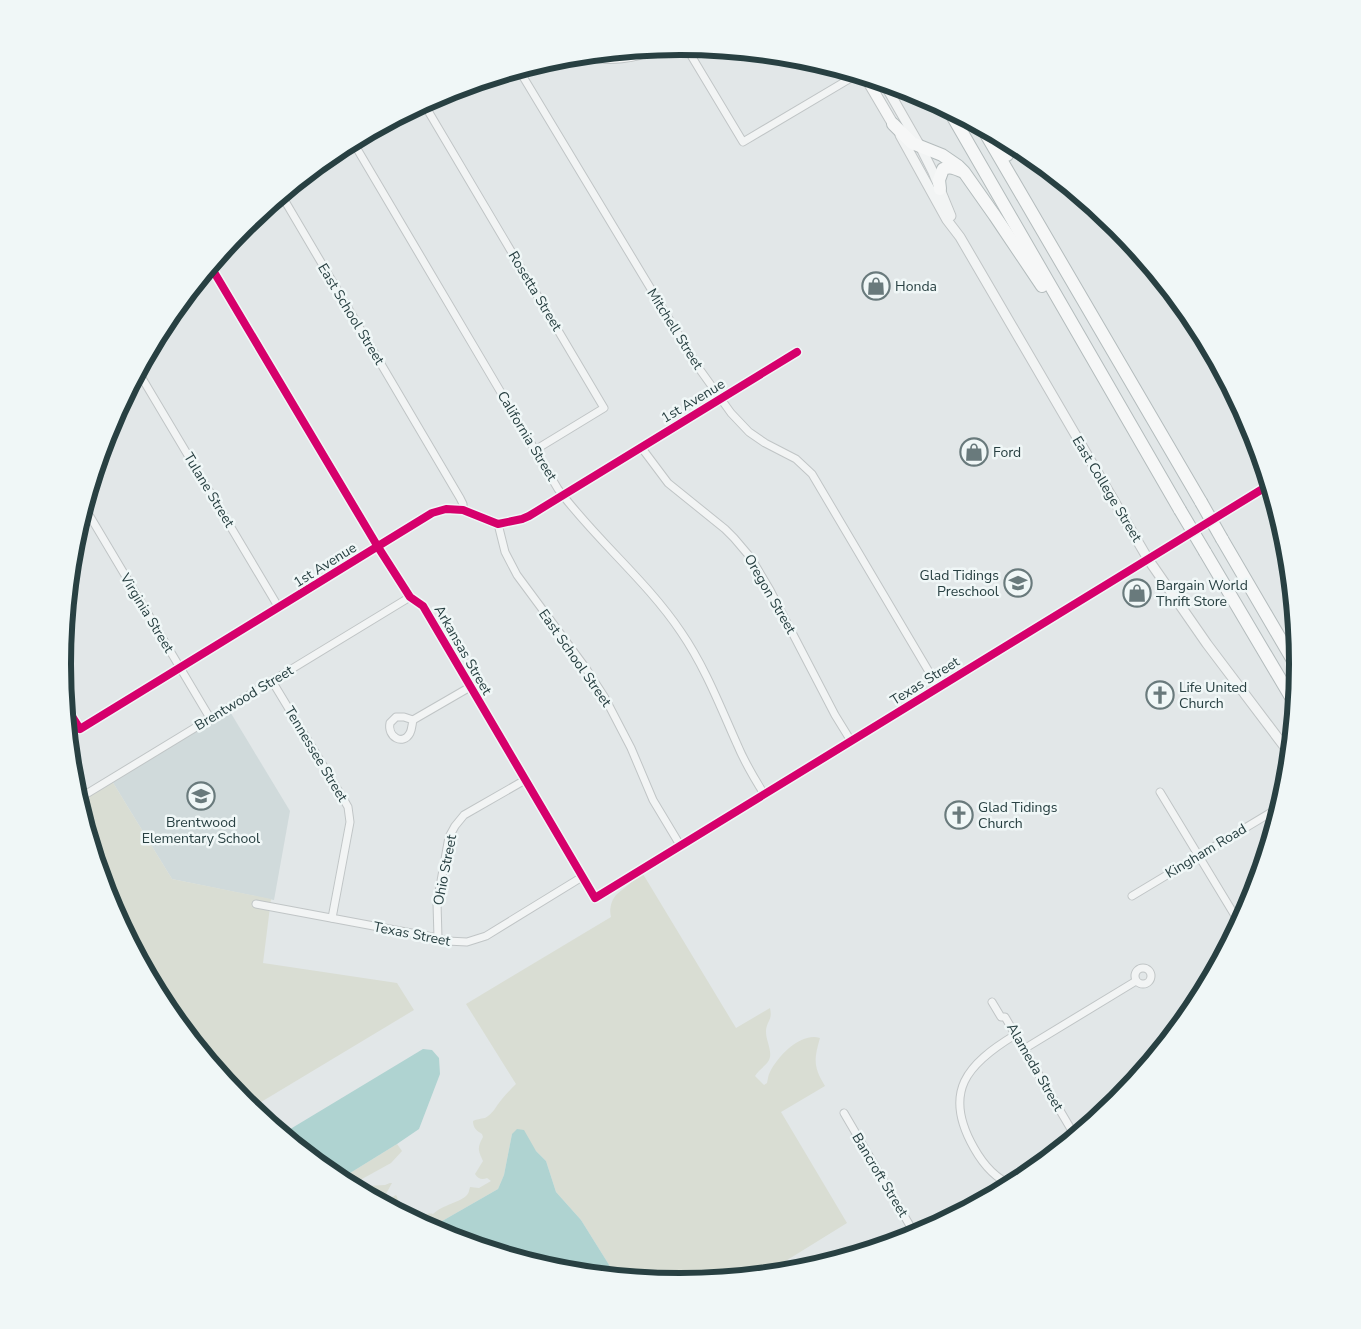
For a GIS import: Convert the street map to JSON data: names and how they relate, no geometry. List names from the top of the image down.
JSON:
{
  "streets": {
    "main road": ["East College Street"],
    "street": [
      "Rosetta Street",
      "East School Street",
      "Mitchell Street",
      "1st Avenue",
      "California Street",
      "Tulane Street",
      "Oregon Street",
      "Virginia Street",
      "Arkansas Street",
      "Texas Street",
      "Brentwood Street",
      "Tennessee Street",
      "Kingham Road",
      "Ohio Street",
      "Alameda Street",
      "Bancroft Street"
    ]
  },
  "crossings": [
    ["Rosetta Street", "California Street"],
    ["East School Street", "1st Avenue"],
    ["East School Street", "Texas Street"],
    ["Mitchell Street", "1st Avenue"],
    ["Mitchell Street", "Texas Street"],
    ["1st Avenue", "California Street"],
    ["1st Avenue", "Tulane Street"],
    ["1st Avenue", "Oregon Street"],
    ["1st Avenue", "Virginia Street"],
    ["1st Avenue", "Arkansas Street"],
    ["California Street", "Texas Street"],
    ["East College Street", "Texas Street"],
    ["Oregon Street", "Texas Street"],
    ["Virginia Street", "Brentwood Street"],
    ["Arkansas Street", "Texas Street"],
    ["Arkansas Street", "Brentwood Street"],
    ["Arkansas Street", "Ohio Street"],
    ["Texas Street", "Tennessee Street"],
    ["Texas Street", "Ohio Street"],
    ["Brentwood Street", "Tennessee Street"]
  ],
  "places": {
    "shop": ["Honda", "Ford", "Bargain World Thrift Store"],
    "school or university": ["Glad Tidings Preschool", "Brentwood Elementary School"],
    "church": ["Life United Church", "Glad Tidings Church"]
  }
}
